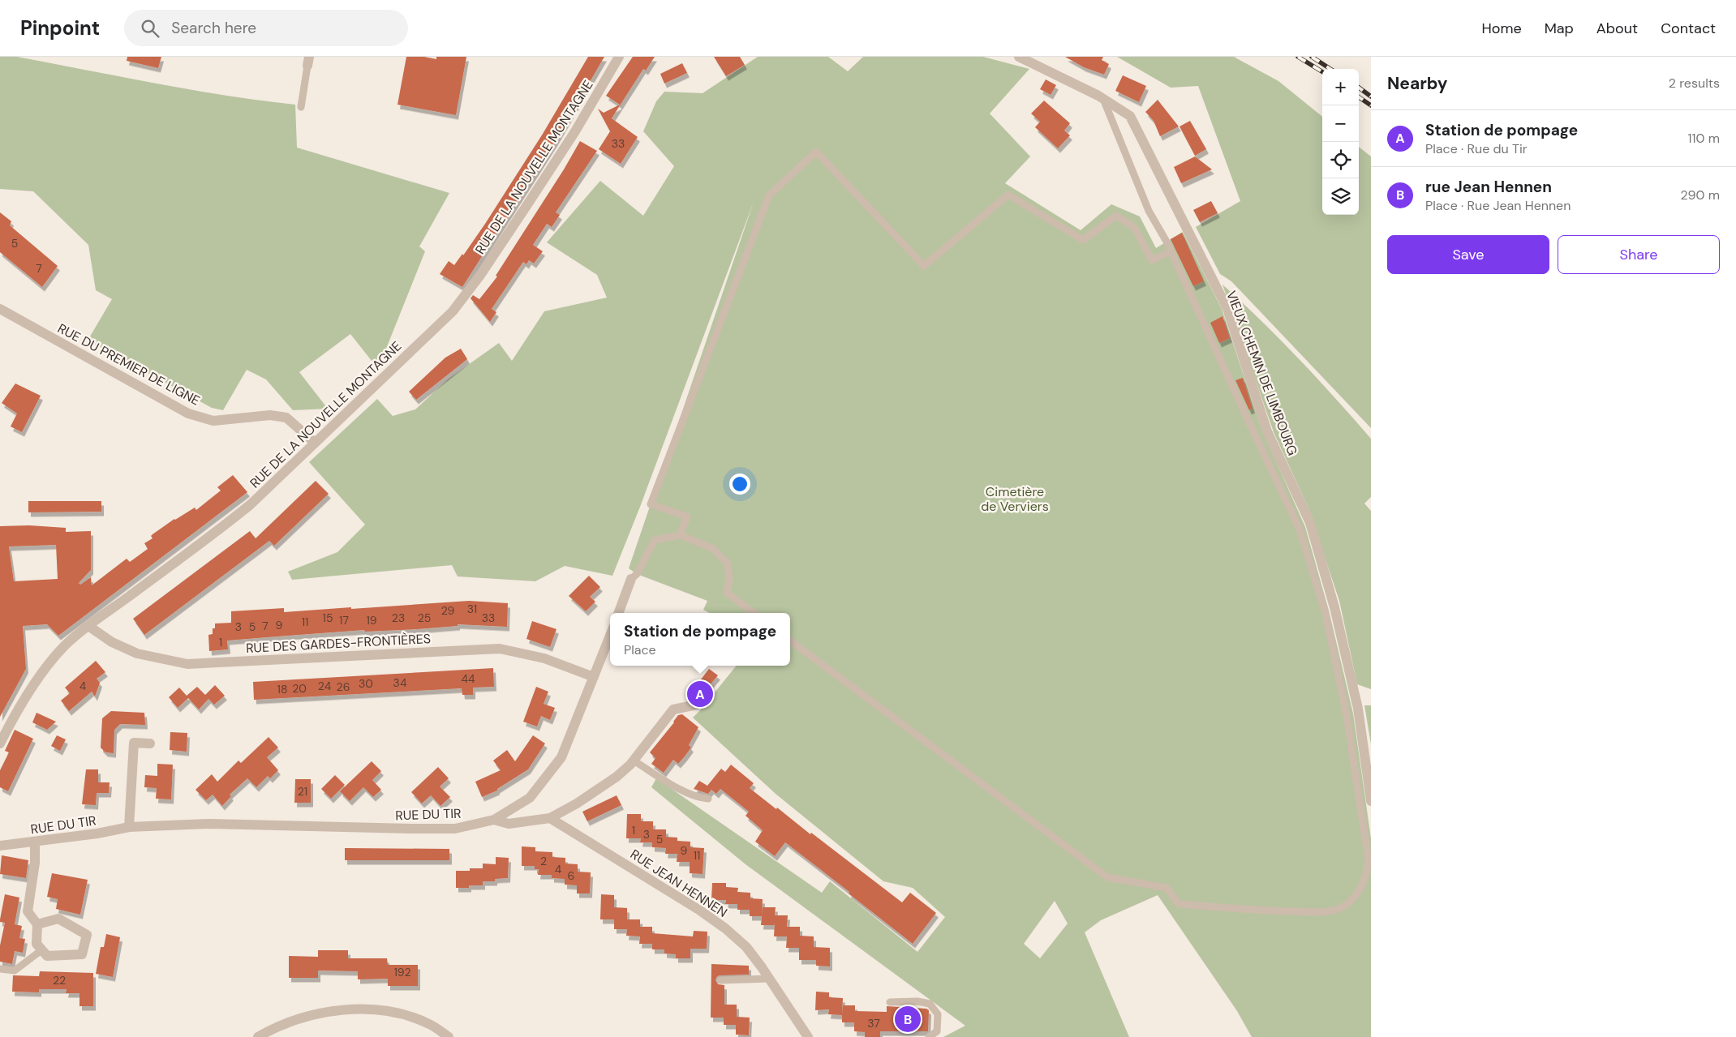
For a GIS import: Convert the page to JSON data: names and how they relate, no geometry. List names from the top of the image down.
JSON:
{
  "streets": {
    "street": [
      "RUE DE LA NOUVELLE MONTAGNE",
      "RUE DU PREMIER DE LIGNE",
      "VIEUX CHEMIN DE LIMBOURG",
      "RUE DES GARDES-FRONTIÈRES",
      "RUE DU TIR",
      "RUE JEAN HENNEN"
    ]
  },
  "crossings": [
    ["RUE DE LA NOUVELLE MONTAGNE", "RUE DU PREMIER DE LIGNE"],
    ["RUE DE LA NOUVELLE MONTAGNE", "RUE DES GARDES-FRONTIÈRES"],
    ["RUE DES GARDES-FRONTIÈRES", "RUE DU TIR"]
  ],
  "parks": ["Cimetière de Verviers"],
  "house_numbers": [
    "33",
    "5",
    "7",
    "31",
    "29",
    "15",
    "23",
    "25",
    "33",
    "17",
    "19",
    "11",
    "9",
    "7",
    "3",
    "5",
    "1",
    "44",
    "34",
    "30",
    "4",
    "24",
    "26",
    "20",
    "18",
    "21",
    "1",
    "3",
    "5",
    "9",
    "11",
    "2",
    "4",
    "6",
    "192",
    "22",
    "37"
  ],
  "page": {
    "header": "Pinpoint",
    "search": "Search here",
    "nav": [
      "Home",
      "Map",
      "About",
      "Contact"
    ],
    "heading": ["Nearby", "2 results"],
    "map_buttons": ["+", "−"],
    "list": [
      {
        "mark": "A",
        "name": "Station de pompage",
        "note": "Place · Rue du Tir",
        "value": "110 m"
      },
      {
        "mark": "B",
        "name": "rue Jean Hennen",
        "note": "Place · Rue Jean Hennen",
        "value": "290 m"
      }
    ],
    "buttons": ["Save", "Share"],
    "popup": ["Station de pompage", "Place"],
    "pins": ["A", "B"]
  }
}
